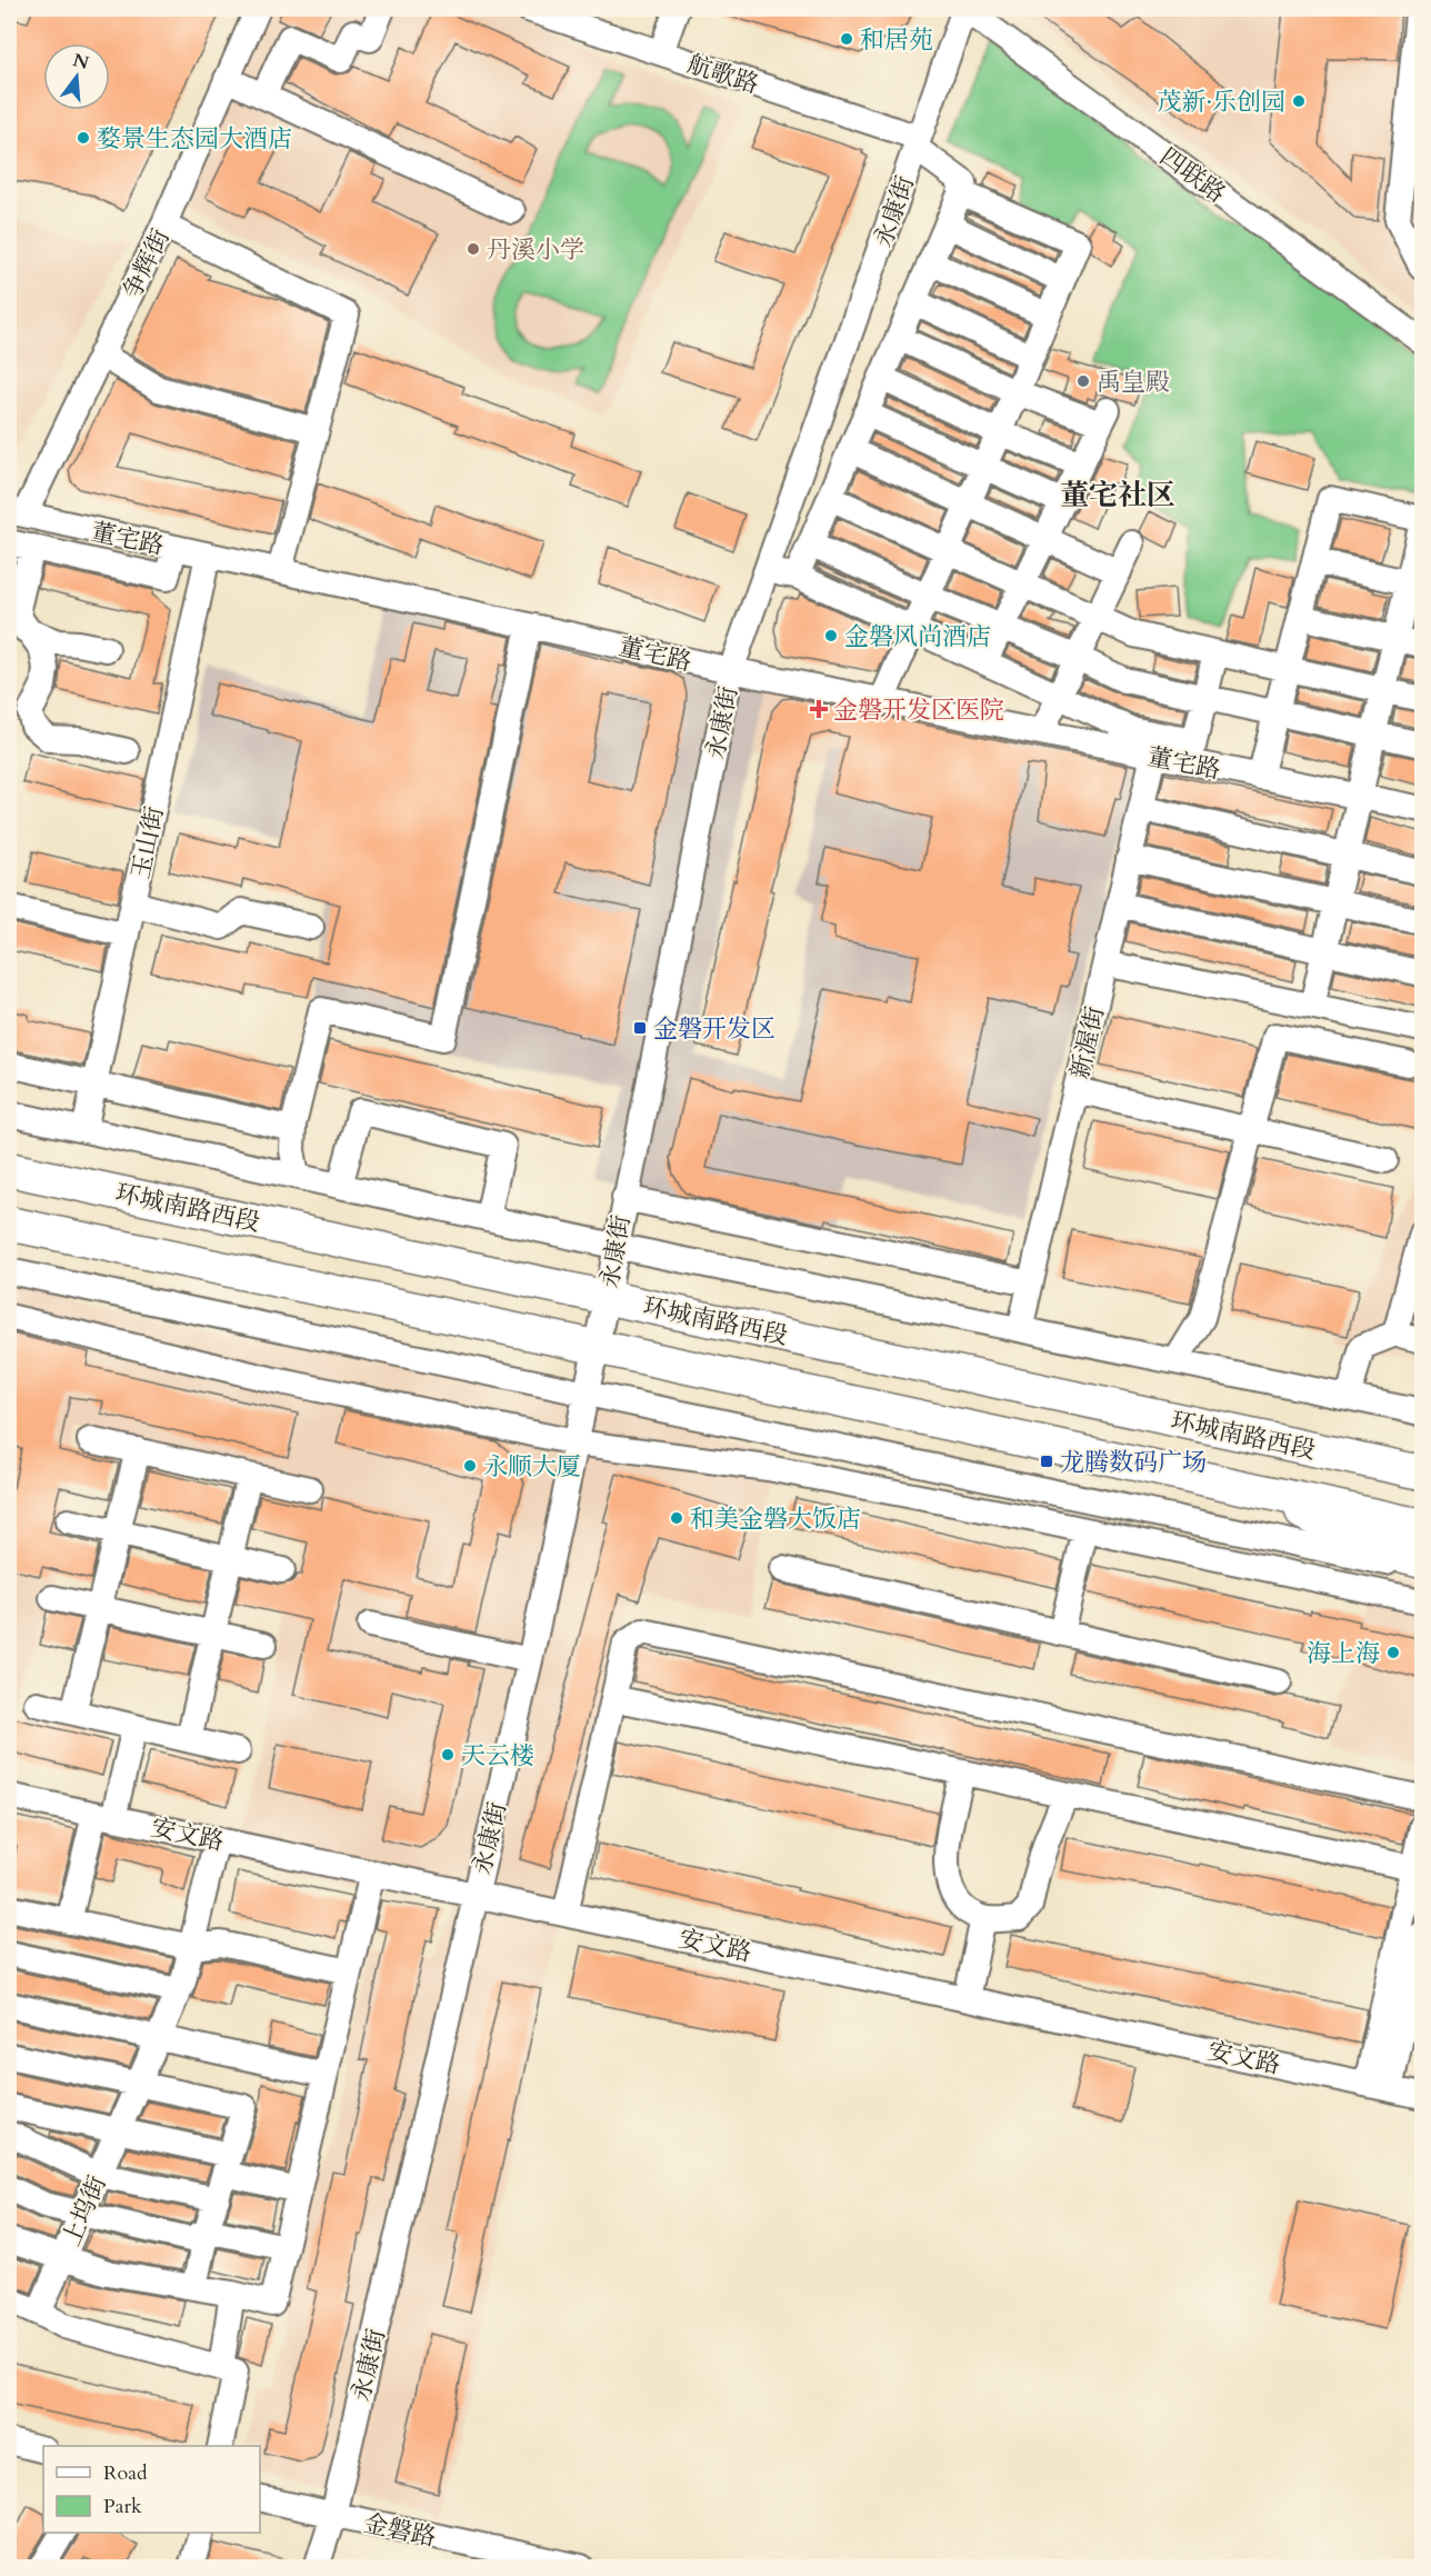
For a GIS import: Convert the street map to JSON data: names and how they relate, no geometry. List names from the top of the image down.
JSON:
{
  "streets": {
    "main road": ["环城南路西段"],
    "street": [
      "航歌路",
      "四联路",
      "永康街",
      "争辉街",
      "董宅路",
      "玉山街",
      "新渥街",
      "安文路",
      "上坞街",
      "金磐路"
    ]
  },
  "crossings": [
    ["航歌路", "永康街"],
    ["四联路", "永康街"],
    ["永康街", "董宅路"],
    ["永康街", "环城南路西段"],
    ["永康街", "安文路"],
    ["永康街", "金磐路"],
    ["争辉街", "董宅路"],
    ["董宅路", "玉山街"],
    ["董宅路", "新渥街"],
    ["安文路", "上坞街"]
  ],
  "districts": ["董宅社区"],
  "places": {
    "other": [
      "和居苑",
      "茂新·乐创园",
      "婺景生态园大酒店",
      "丹溪小学",
      "禹皇殿",
      "金磐风尚酒店",
      "永顺大厦",
      "和美金磐大饭店",
      "海上海",
      "天云楼"
    ],
    "health": ["金磐开发区医院"],
    "transit": ["金磐开发区", "龙腾数码广场"]
  },
  "legend": ["Road", "Park"],
  "north": "top"
}
